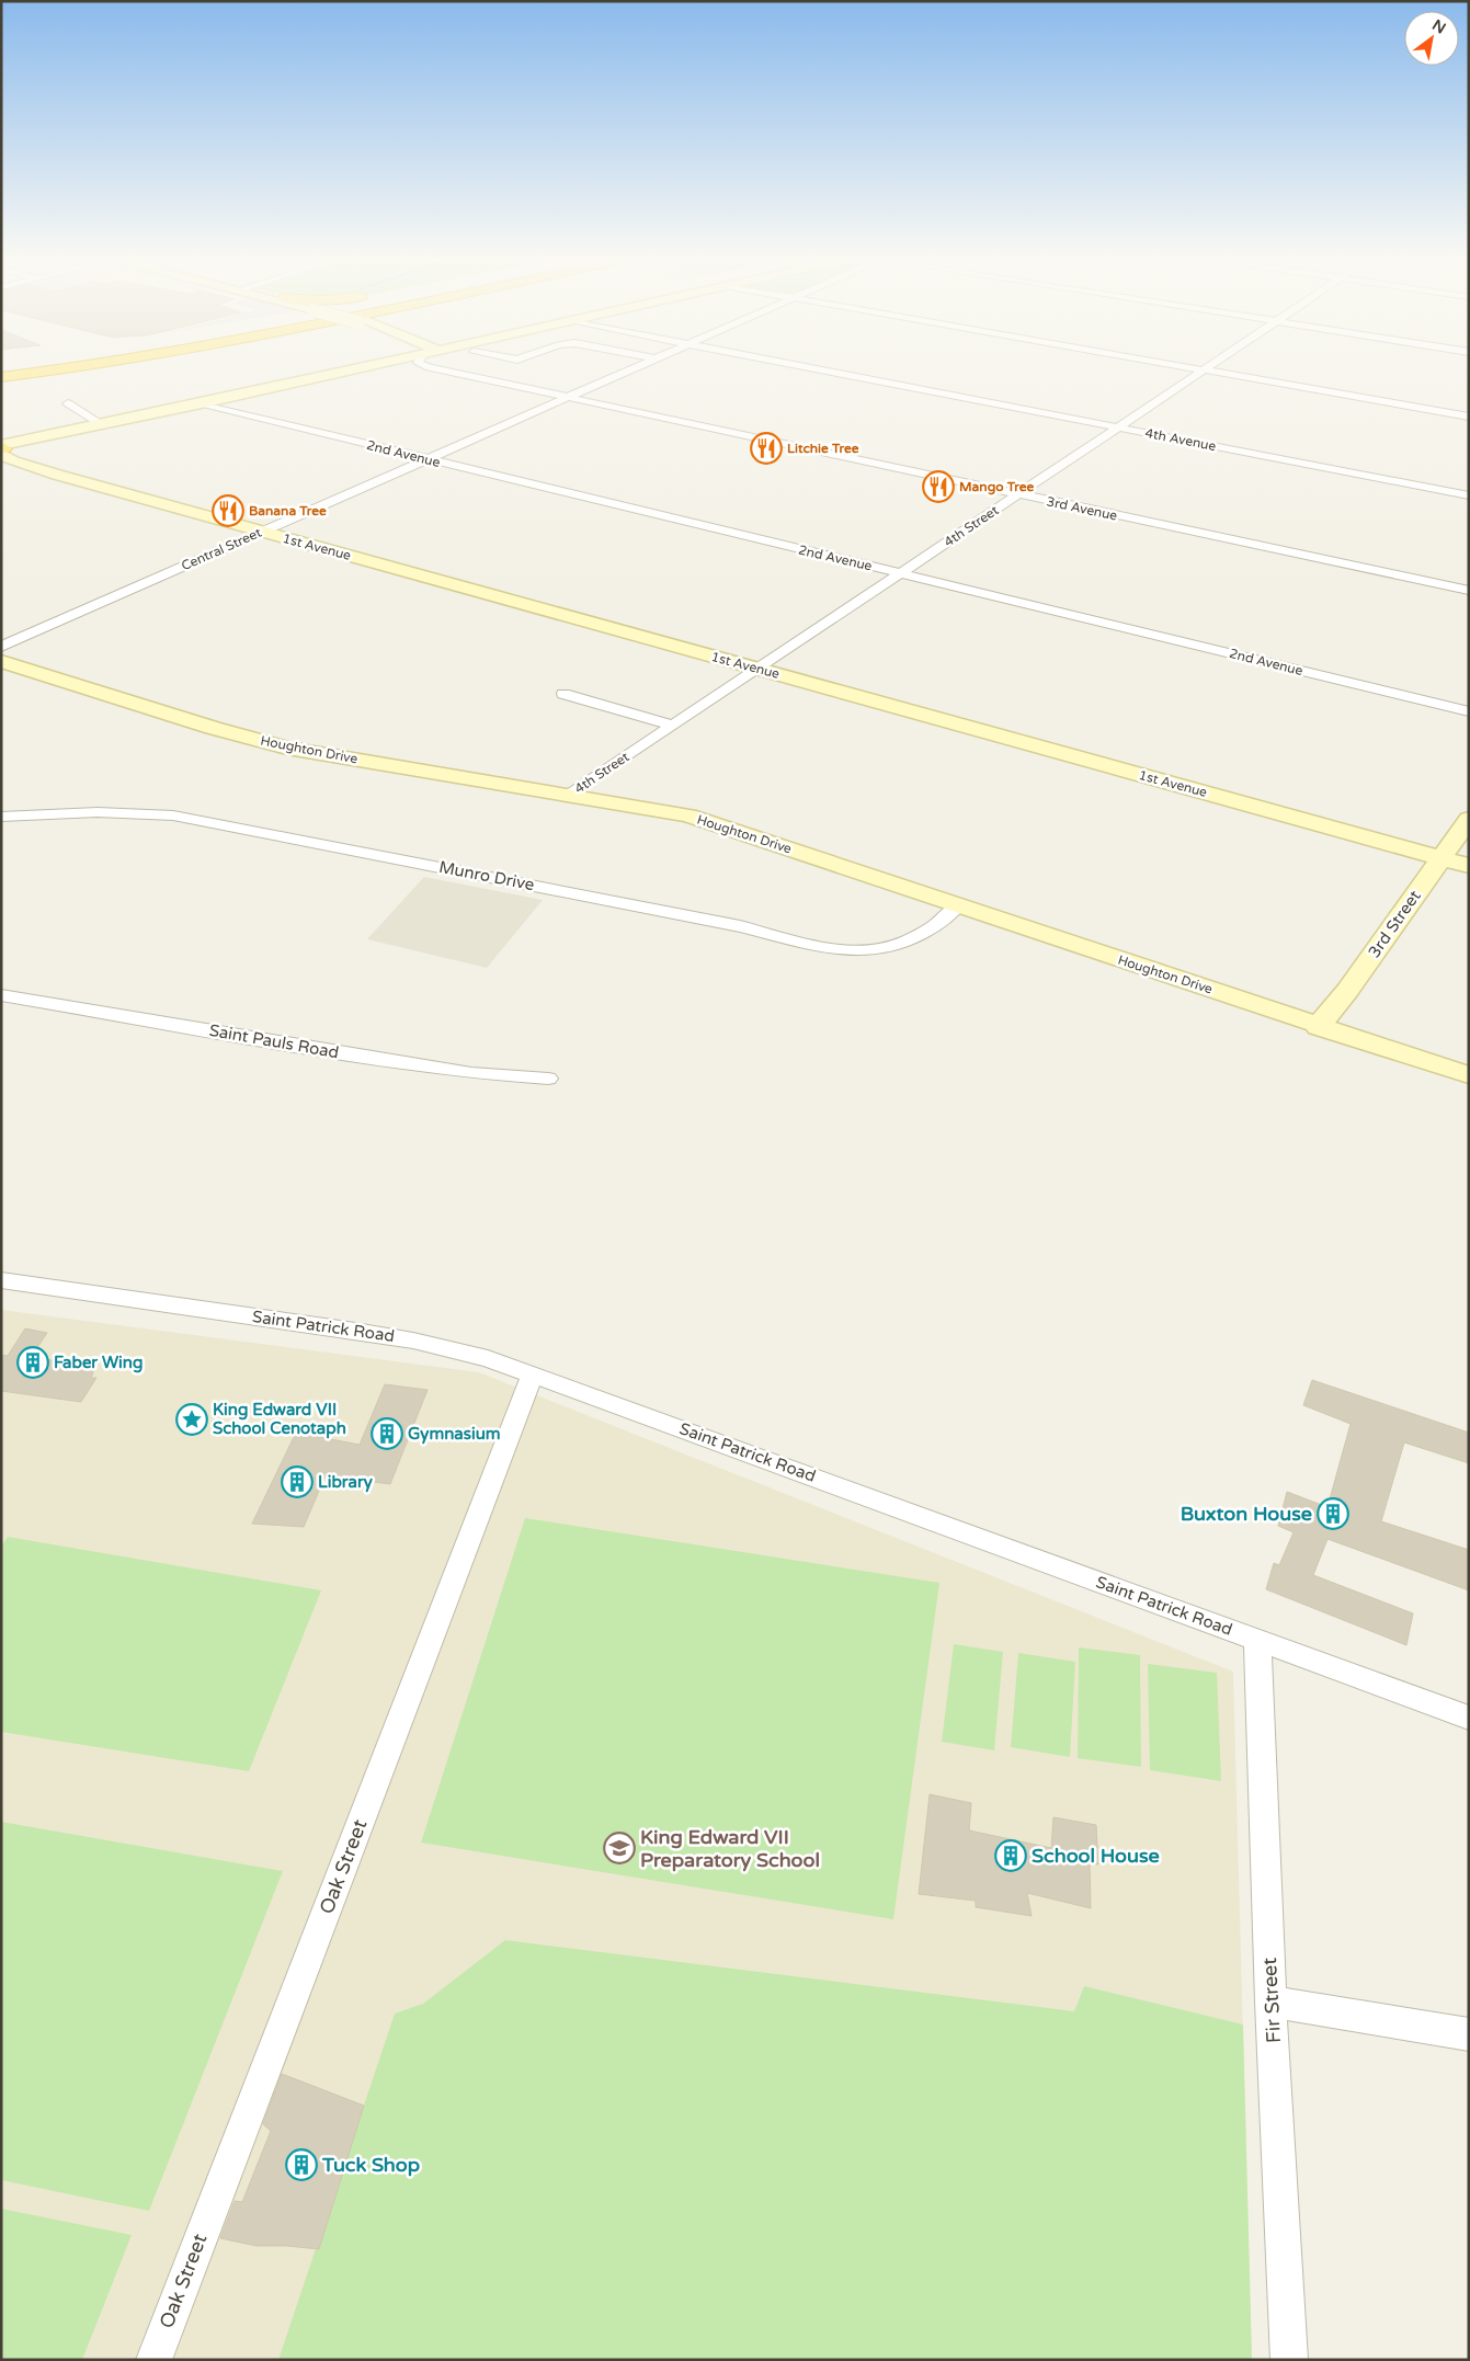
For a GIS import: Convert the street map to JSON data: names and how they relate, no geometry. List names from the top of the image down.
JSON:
{
  "streets": {
    "main road": ["1st Avenue", "Houghton Drive", "3rd Street"],
    "street": [
      "4th Avenue",
      "2nd Avenue",
      "3rd Avenue",
      "4th Street",
      "Central Street",
      "Munro Drive",
      "Saint Pauls Road",
      "Saint Patrick Road",
      "Oak Street",
      "Fir Street"
    ]
  },
  "crossings": [
    ["4th Avenue", "4th Street"],
    ["2nd Avenue", "4th Street"],
    ["2nd Avenue", "Central Street"],
    ["3rd Avenue", "4th Street"],
    ["3rd Avenue", "Central Street"],
    ["4th Street", "1st Avenue"],
    ["4th Street", "Houghton Drive"],
    ["1st Avenue", "Central Street"],
    ["1st Avenue", "3rd Street"],
    ["Houghton Drive", "Munro Drive"],
    ["Houghton Drive", "3rd Street"],
    ["Saint Patrick Road", "Oak Street"],
    ["Saint Patrick Road", "Fir Street"]
  ],
  "places": {
    "restaurant": ["Litchie Tree", "Mango Tree", "Banana Tree"],
    "building": [
      "Faber Wing",
      "Gymnasium",
      "Library",
      "Buxton House",
      "School House",
      "Tuck Shop"
    ],
    "place": ["King Edward VII School Cenotaph"],
    "school or university": ["King Edward VII Preparatory School"]
  },
  "north": "top right"
}
